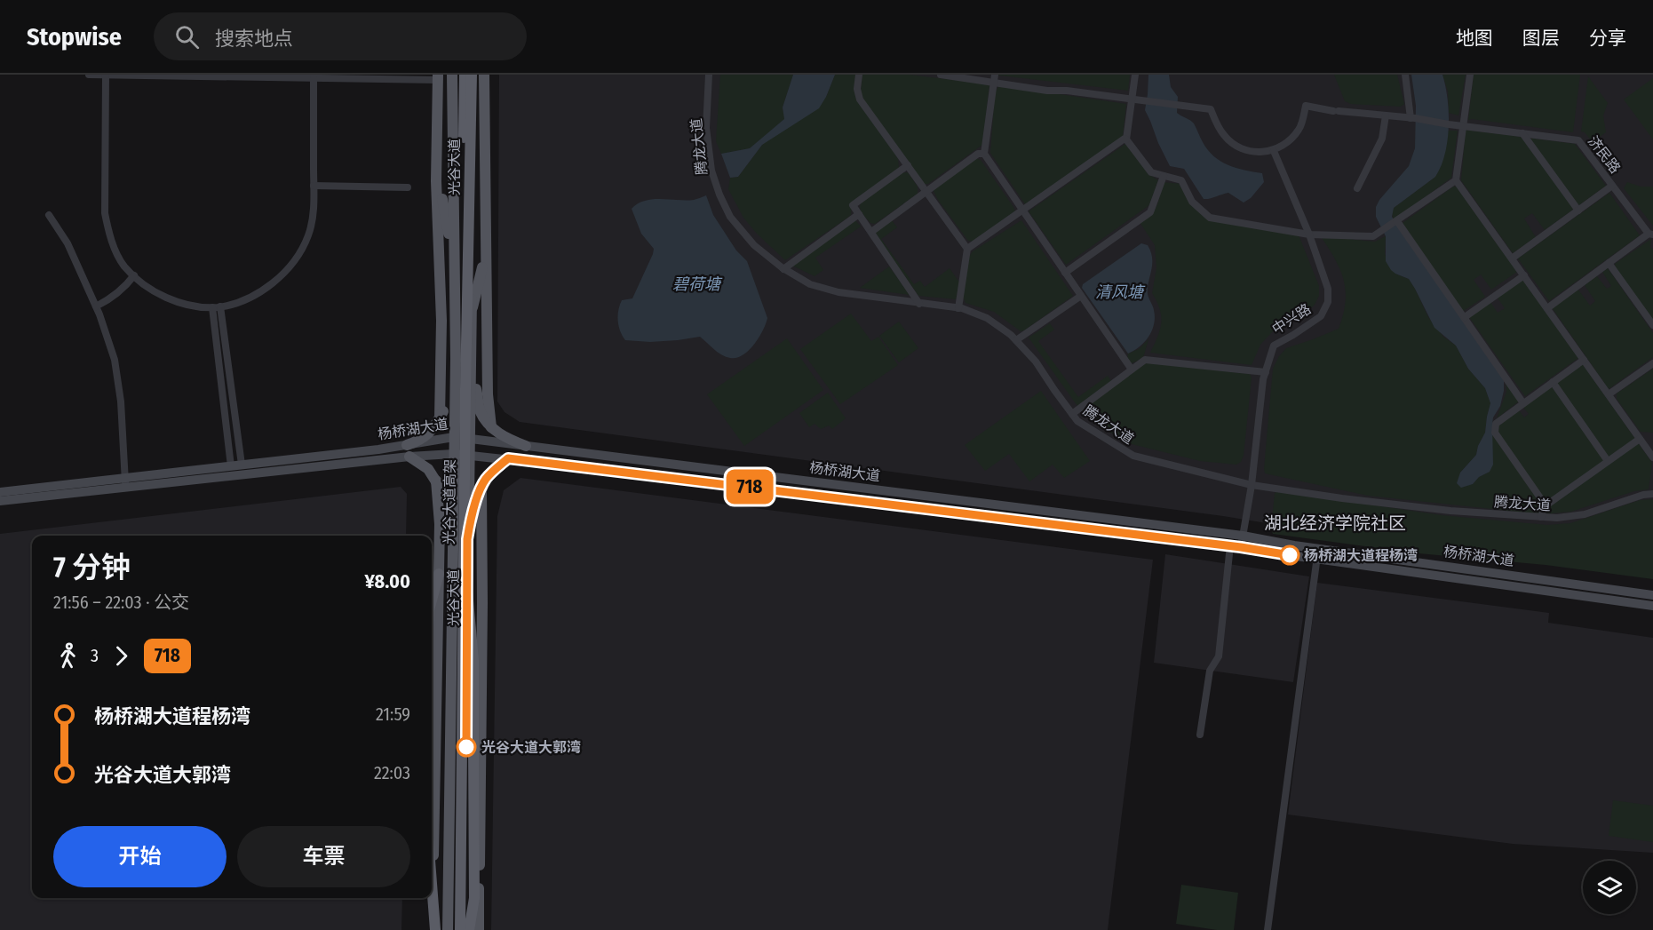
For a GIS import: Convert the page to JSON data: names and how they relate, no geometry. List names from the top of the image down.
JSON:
{
  "streets": {
    "highway": ["光谷大道高架"],
    "main road": ["光谷大道", "杨桥湖大道"],
    "street": ["腾龙大道", "济民路", "中兴路"]
  },
  "crossings": [
    ["腾龙大道", "中兴路"],
    ["济民路", "中兴路"],
    ["光谷大道", "杨桥湖大道"],
    ["光谷大道", "光谷大道高架"],
    ["中兴路", "杨桥湖大道"]
  ],
  "districts": ["湖北经济学院社区"],
  "water": ["碧荷塘", "清风塘"],
  "places": ["杨桥湖大道程杨湾", "光谷大道大郭湾"],
  "lines": ["bus line 718"],
  "page": {
    "header": "Stopwise",
    "search": "搜索地点",
    "nav": ["地图", "图层", "分享"],
    "on_map": "718",
    "heading": ["7 分钟", "21:56 – 22:03 · 公交", "¥8.00"],
    "legs": ["3", "718"],
    "list": [
      {
        "name": "杨桥湖大道程杨湾",
        "value": "21:59"
      },
      {
        "name": "光谷大道大郭湾",
        "value": "22:03"
      }
    ],
    "buttons": ["开始", "车票"]
  }
}
